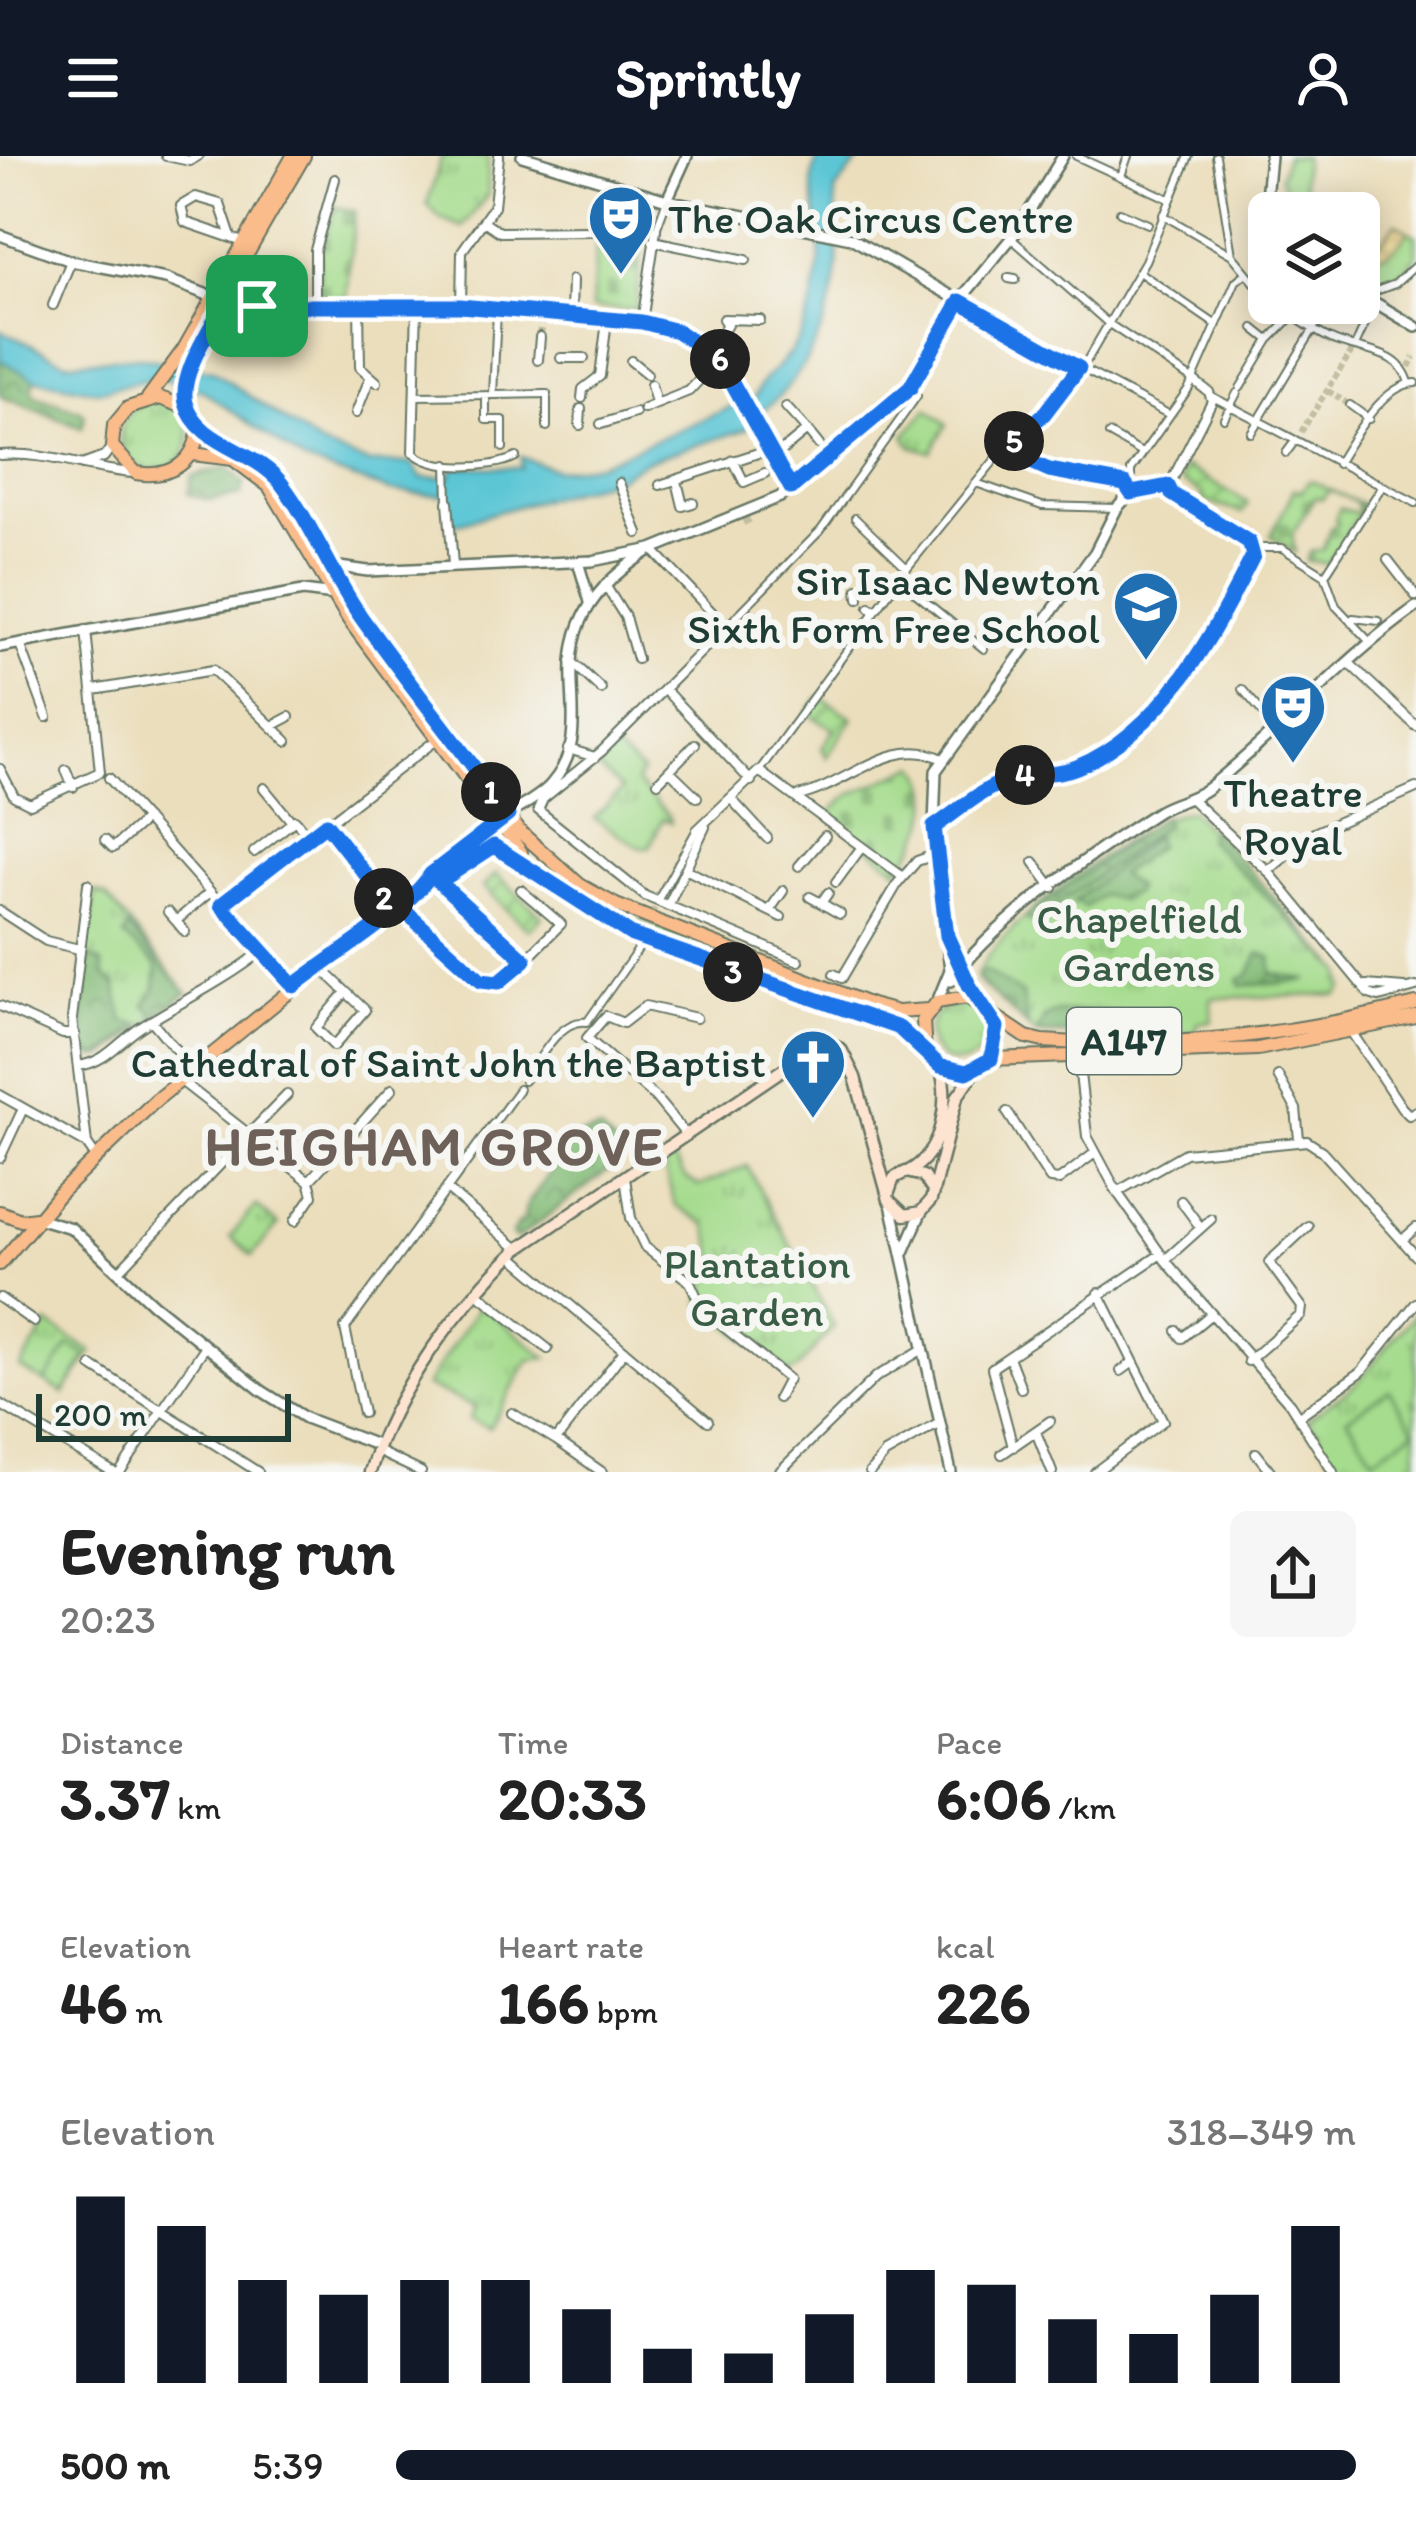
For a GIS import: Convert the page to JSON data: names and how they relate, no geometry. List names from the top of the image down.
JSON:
{
  "streets": {
    "main road": ["A147"]
  },
  "districts": ["HEIGHAM GROVE"],
  "parks": ["Chapelfield Gardens", "Plantation Garden"],
  "places": {
    "theatre": ["The Oak Circus Centre", "Theatre Royal"],
    "school or university": ["Sir Isaac Newton Sixth Form Free School"],
    "church": ["Cathedral of Saint John the Baptist"]
  },
  "scale_bar": "200 m",
  "page": {
    "header": "Sprintly",
    "pins": [
      "6",
      "5",
      "4",
      "1",
      "2",
      "3"
    ],
    "scale": "200 m",
    "heading": ["Evening run", "20:23"],
    "stats": [
      ["Distance", "3.37 km"],
      ["Time", "20:33"],
      ["Pace", "6:06 /km"],
      ["Elevation", "46 m"],
      ["Heart rate", "166 bpm"],
      ["kcal", "226"]
    ],
    "chart": ["Elevation", "318–349 m"],
    "list": [
      {
        "name": "500 m",
        "note": "5:39"
      }
    ]
  }
}
